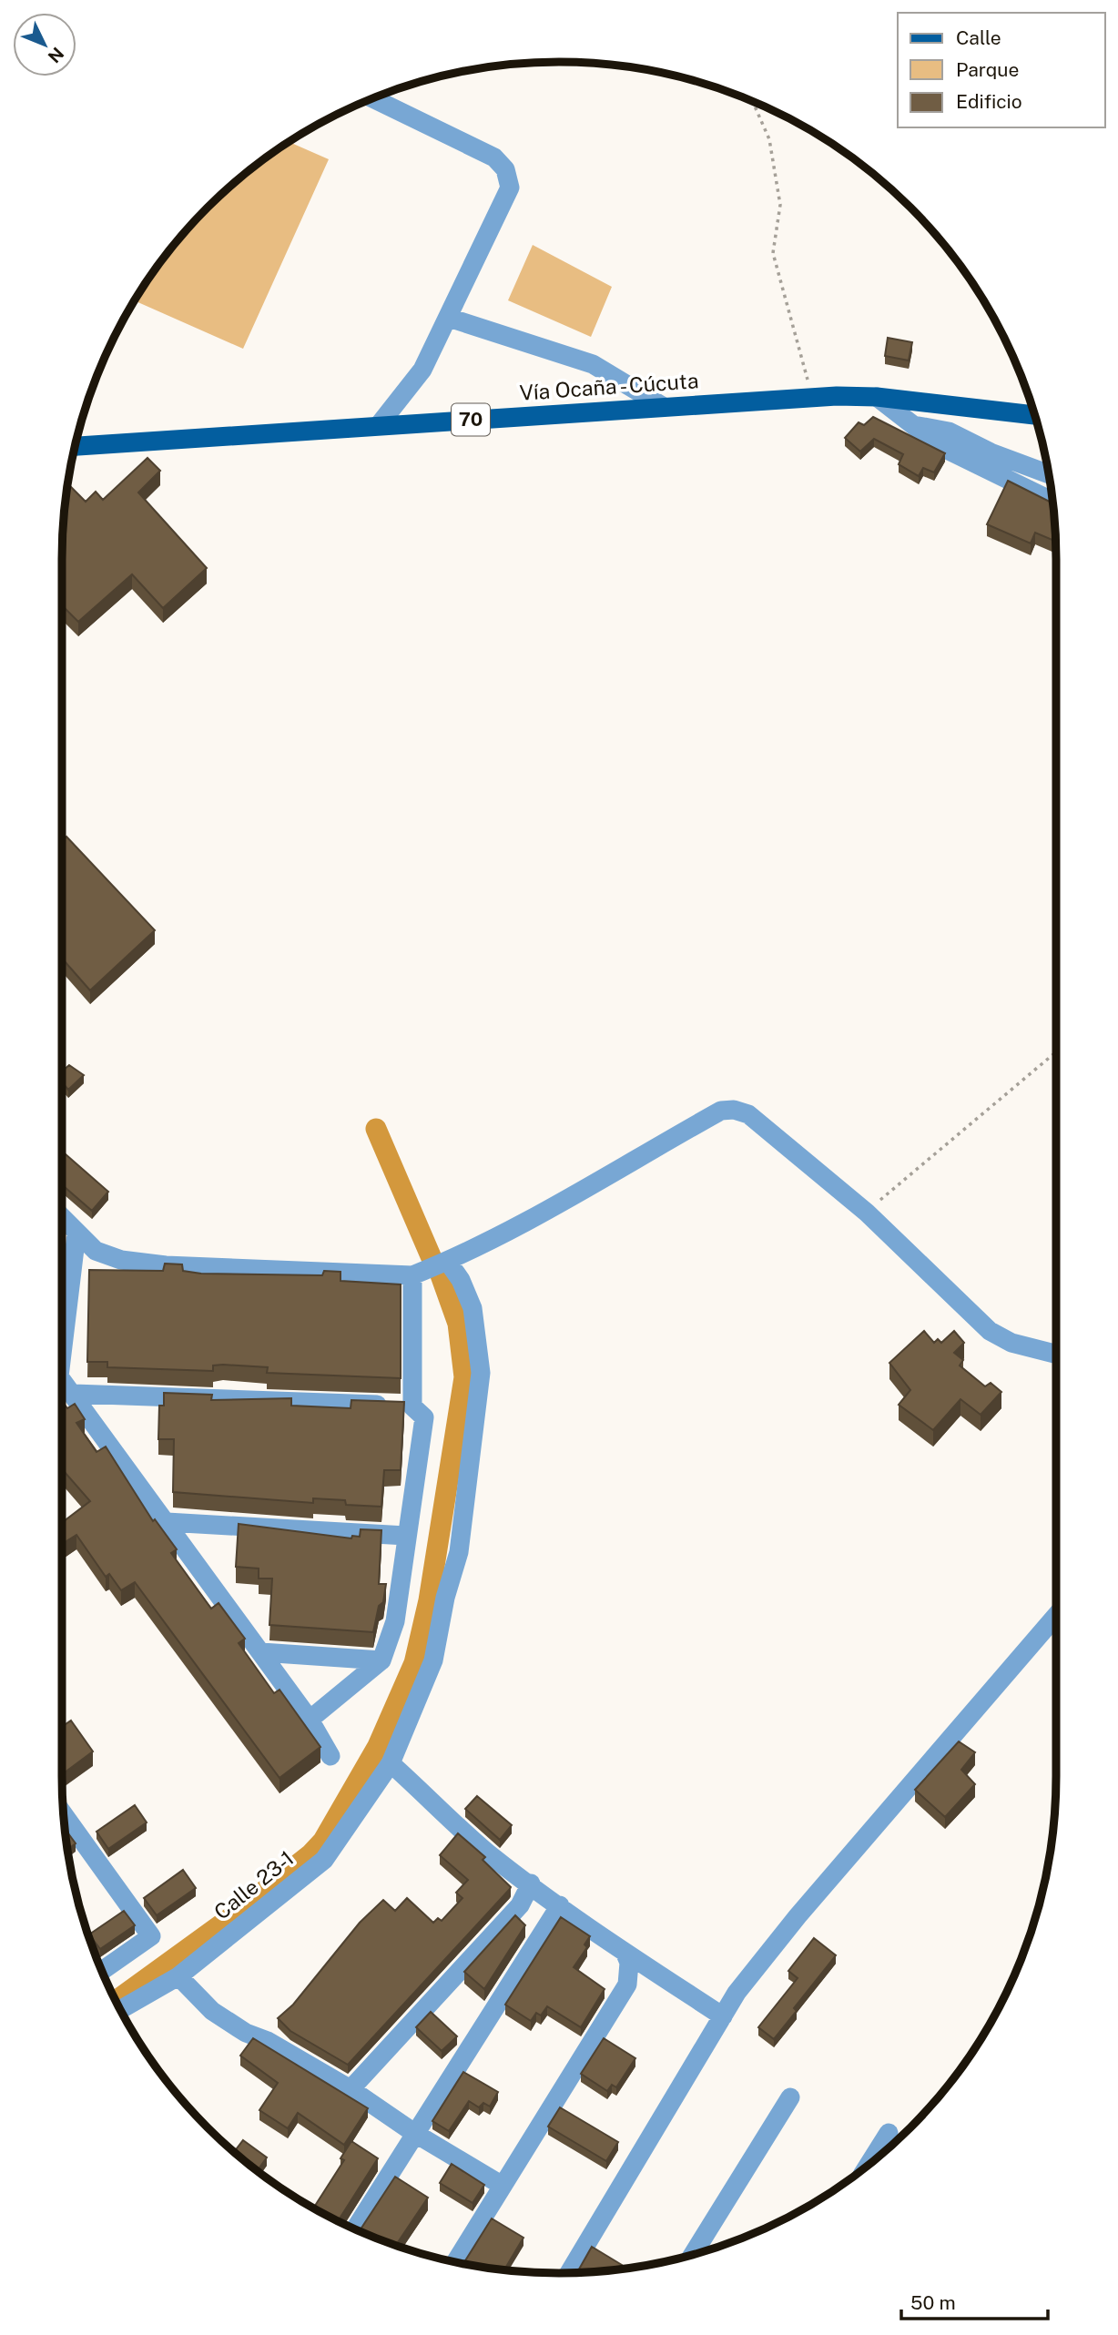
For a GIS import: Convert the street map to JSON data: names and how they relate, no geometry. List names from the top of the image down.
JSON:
{
  "streets": {
    "main road": ["Vía Ocaña - Cúcuta", "70"],
    "street": ["Calle 23-1"]
  },
  "legend": ["Calle", "Parque", "Edificio"],
  "scale_bar": "50 m",
  "north": "bottom right"
}
